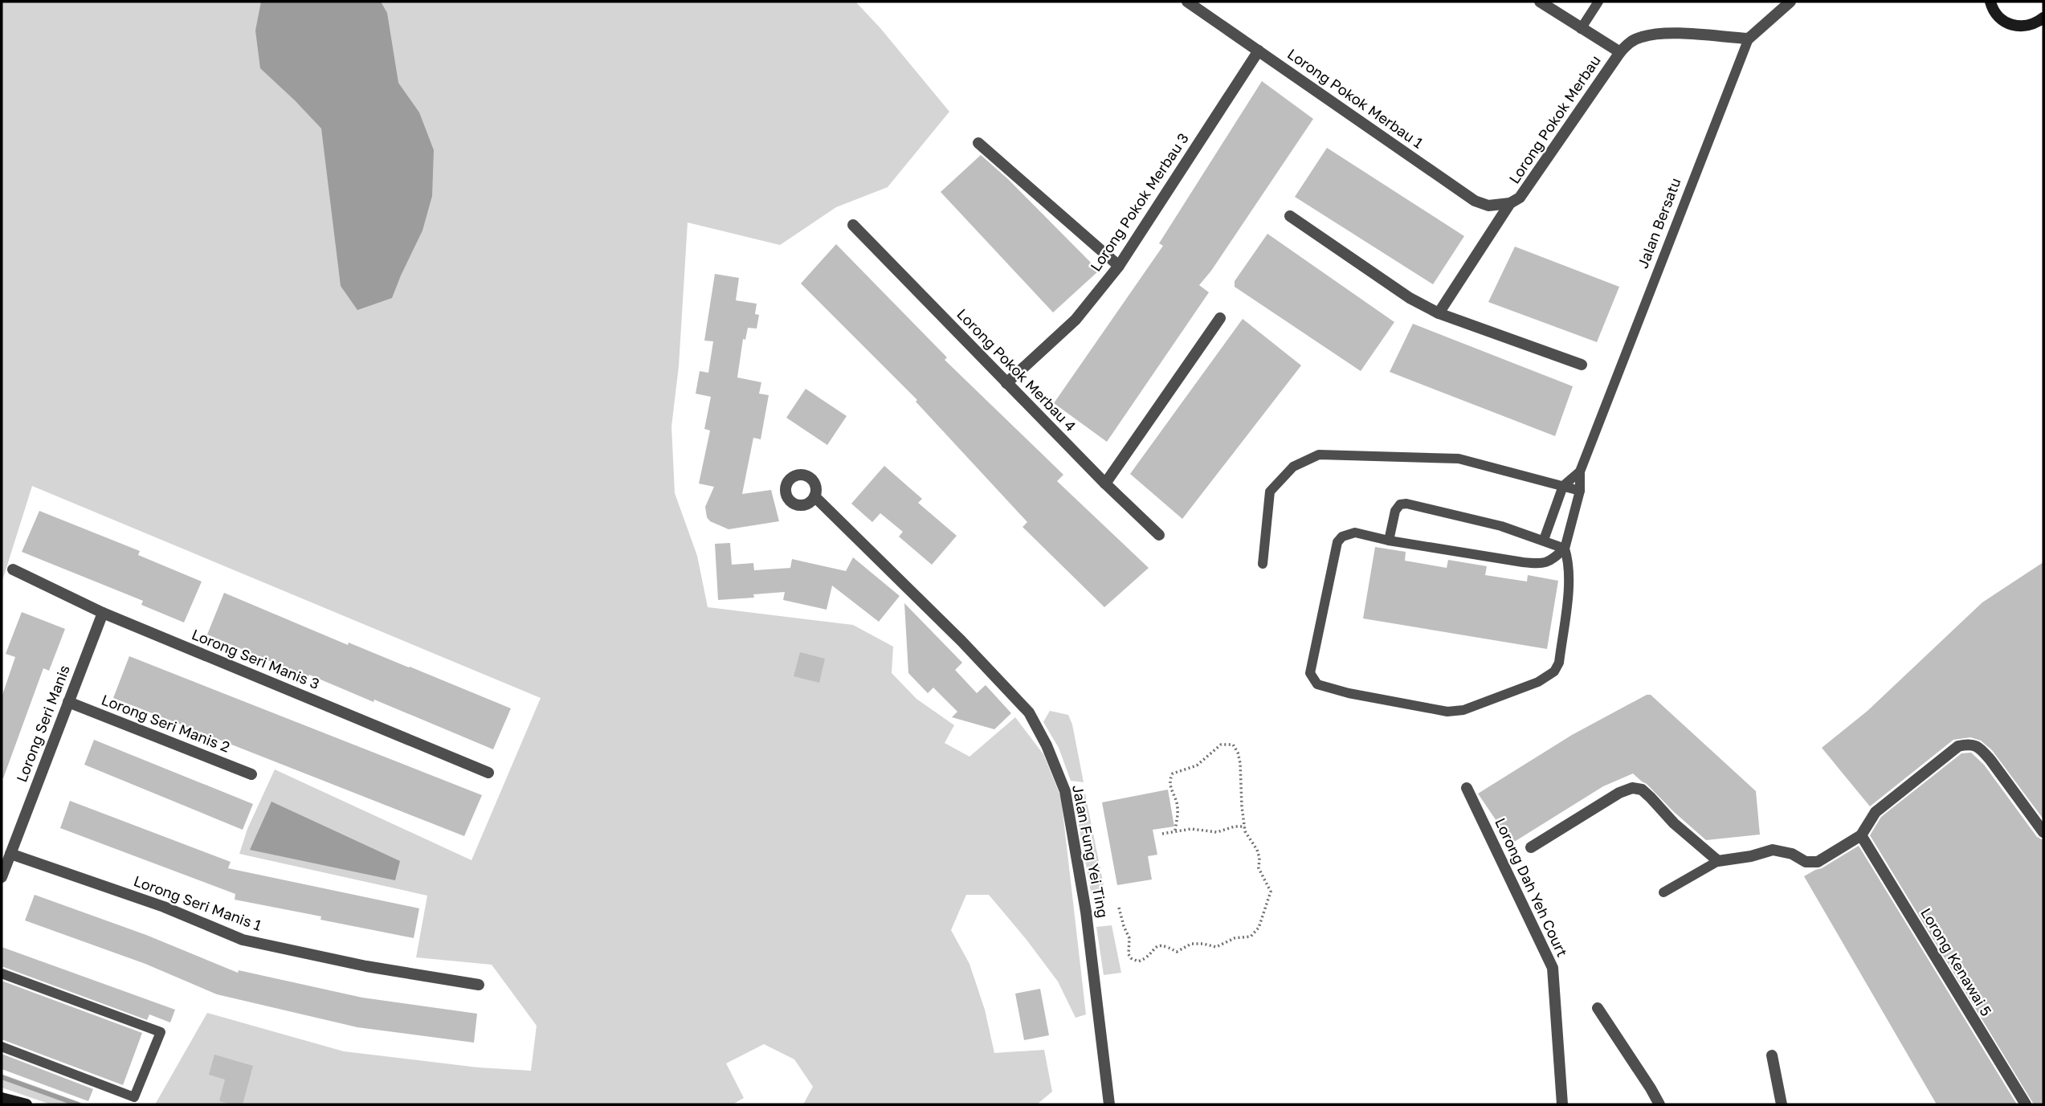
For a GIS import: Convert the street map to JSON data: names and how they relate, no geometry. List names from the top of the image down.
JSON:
{
  "streets": {
    "street": [
      "Lorong Pokok Merbau 1",
      "Lorong Pokok Merbau",
      "Lorong Pokok Merbau 3",
      "Jalan Bersatu",
      "Lorong Pokok Merbau 4",
      "Lorong Seri Manis 3",
      "Lorong Seri Manis",
      "Lorong Seri Manis 2",
      "Jalan Fung Yei Ting",
      "Lorong Dah Yeh Court",
      "Lorong Seri Manis 1",
      "Lorong Kenawai 5"
    ]
  },
  "crossings": [
    ["Lorong Pokok Merbau 1", "Lorong Pokok Merbau"],
    ["Lorong Pokok Merbau 1", "Lorong Pokok Merbau 3"],
    ["Lorong Pokok Merbau", "Jalan Bersatu"],
    ["Lorong Pokok Merbau 3", "Lorong Pokok Merbau 4"],
    ["Lorong Seri Manis 3", "Lorong Seri Manis"],
    ["Lorong Seri Manis", "Lorong Seri Manis 2"],
    ["Lorong Seri Manis", "Lorong Seri Manis 1"]
  ]
}
